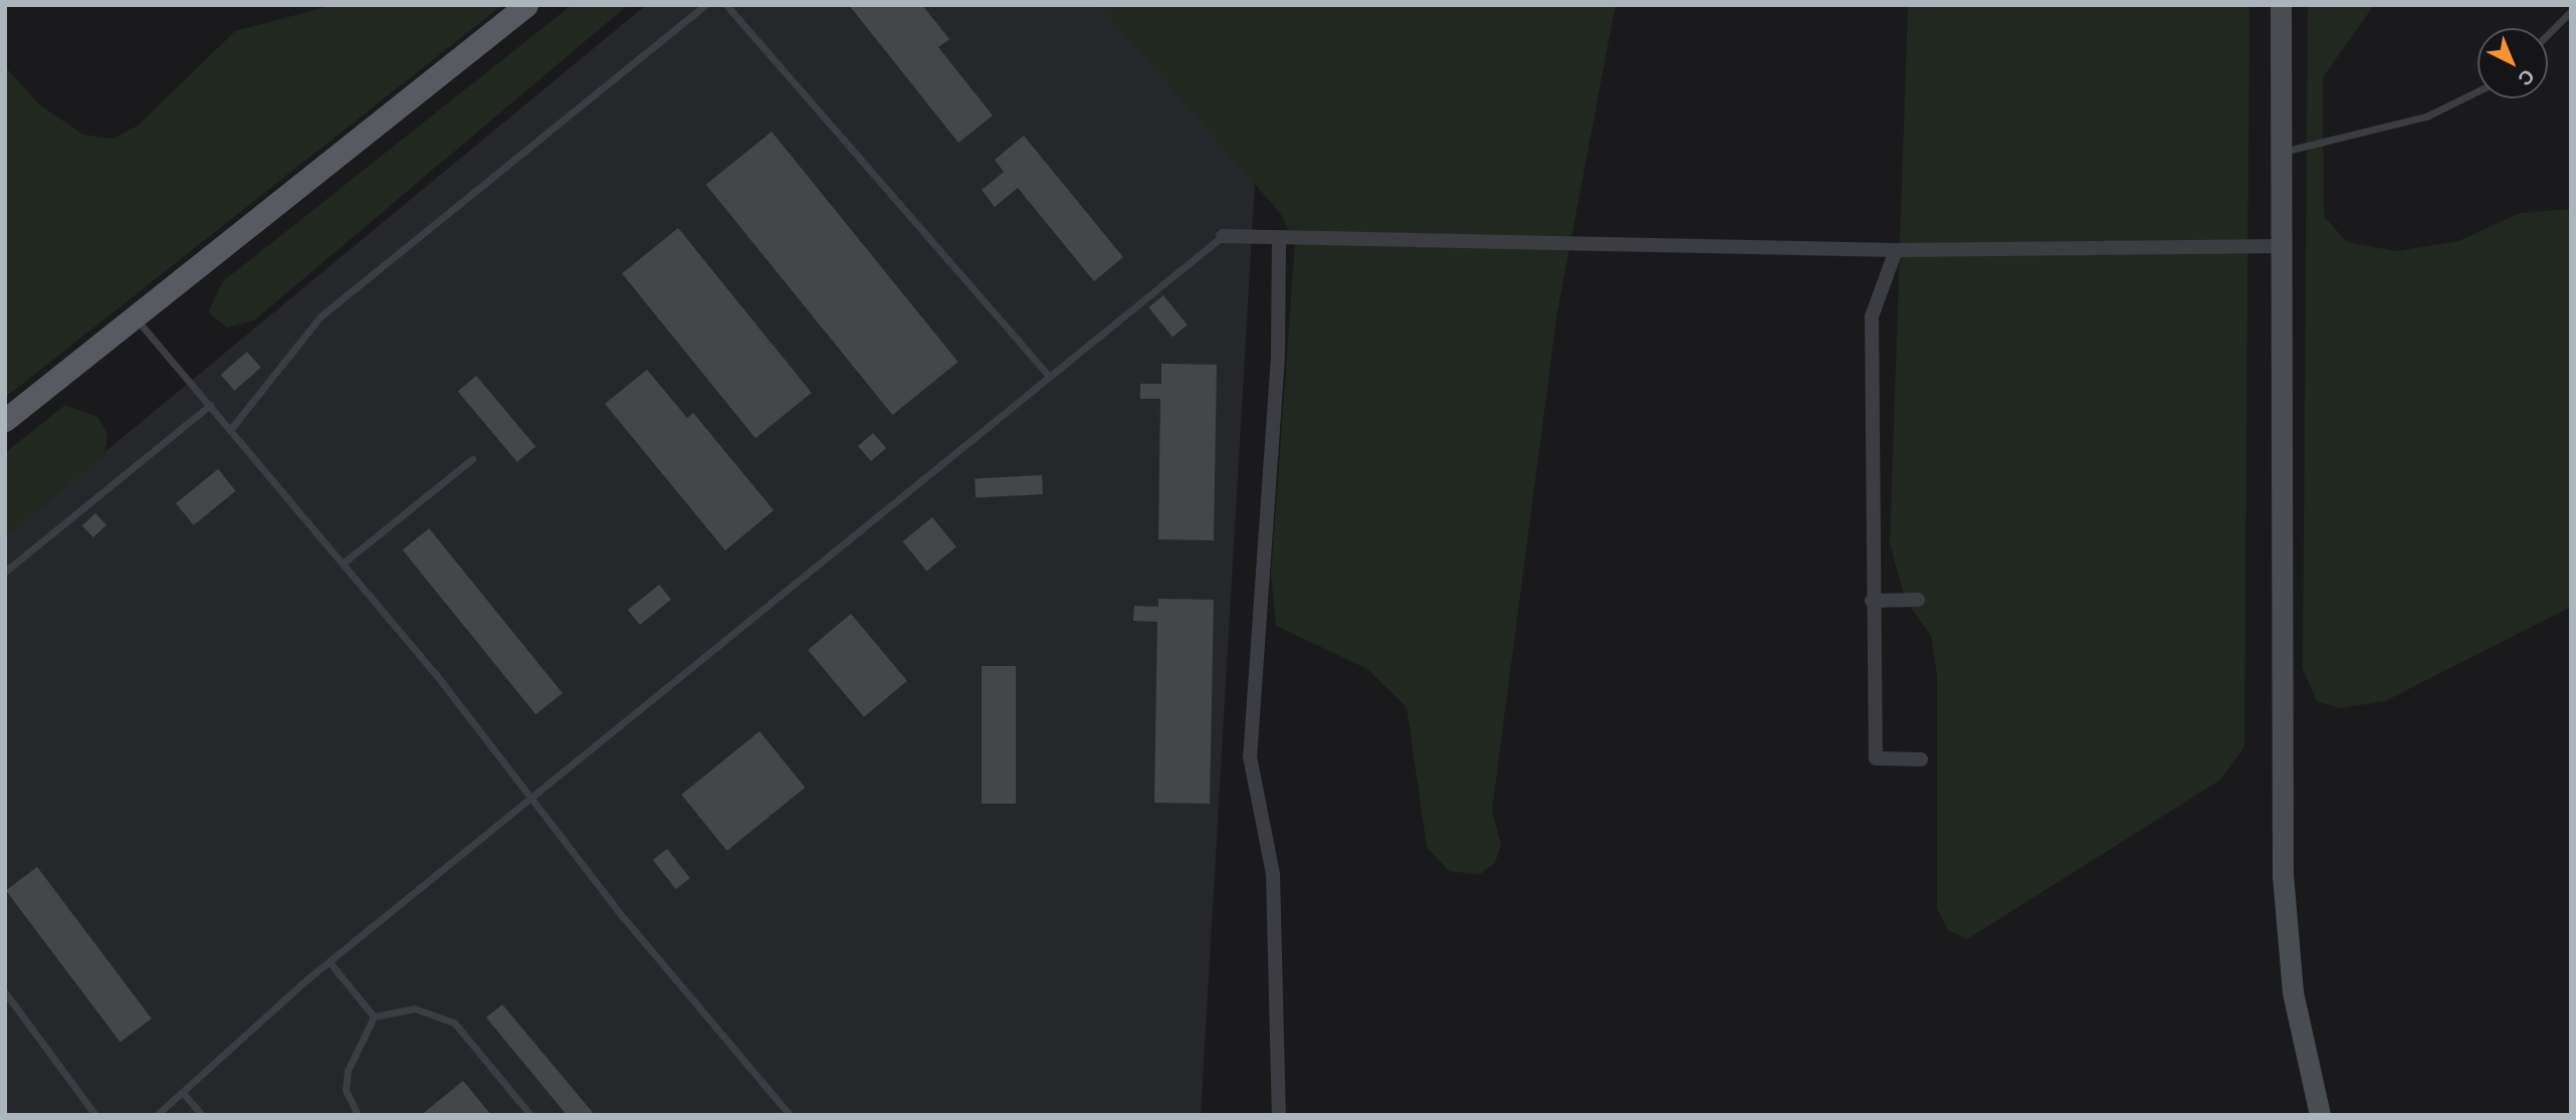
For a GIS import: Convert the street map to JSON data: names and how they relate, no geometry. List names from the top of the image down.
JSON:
{
  "north": "bottom right"
}
